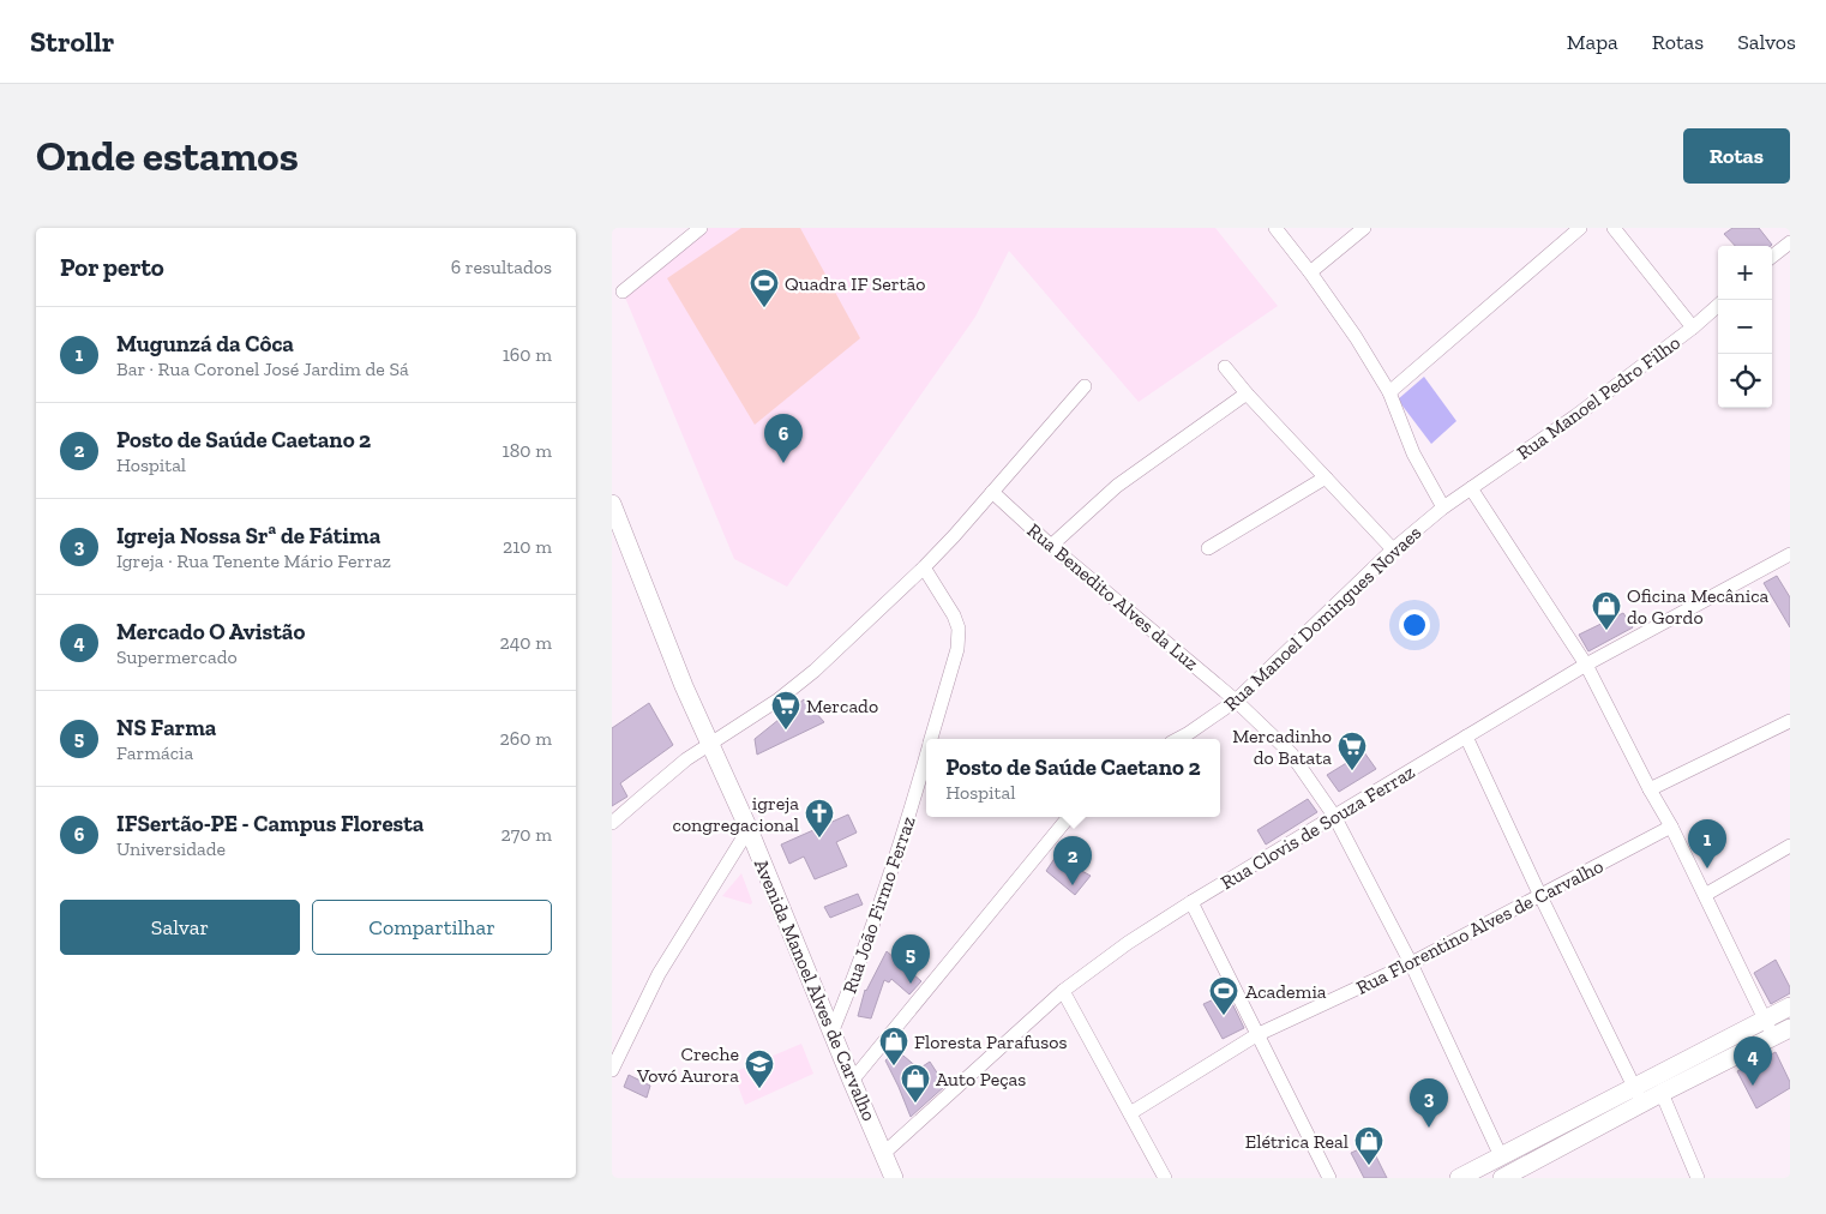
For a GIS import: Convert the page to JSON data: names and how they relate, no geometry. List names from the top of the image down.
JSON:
{
  "streets": {
    "main road": ["Avenida Manoel Alves de Carvalho"],
    "street": [
      "Rua Manoel Pedro Filho",
      "Rua Benedito Alves da Luz",
      "Rua Manoel Domingues Novaes",
      "Rua Clovis de Souza Ferraz",
      "Rua João Firmo Ferraz",
      "Rua Florentino Alves de Carvalho"
    ]
  },
  "crossings": [
    ["Rua Manoel Pedro Filho", "Rua Manoel Domingues Novaes"],
    ["Rua Benedito Alves da Luz", "Rua Manoel Domingues Novaes"],
    ["Rua Benedito Alves da Luz", "Rua Clovis de Souza Ferraz"],
    ["Rua Benedito Alves da Luz", "Rua Florentino Alves de Carvalho"],
    ["Rua Clovis de Souza Ferraz", "Avenida Manoel Alves de Carvalho"],
    ["Rua João Firmo Ferraz", "Avenida Manoel Alves de Carvalho"]
  ],
  "places": {
    "sports": ["Quadra IF Sertão", "Academia"],
    "shop": [
      "Oficina Mecânica do Gordo",
      "Floresta Parafusos",
      "Auto Peças",
      "Elétrica Real"
    ],
    "supermarket": ["Mercado", "Mercadinho do Batata"],
    "church": ["igreja congregacional"],
    "school or university": ["Creche Vovó Aurora"]
  },
  "page": {
    "header": "Strollr",
    "nav": ["Mapa", "Rotas", "Salvos"],
    "buttons": [
      "Rotas",
      ["Salvar", "Compartilhar"]
    ],
    "title": "Onde estamos",
    "heading": ["Por perto", "6 resultados"],
    "map_buttons": ["+", "−"],
    "list": [
      {
        "mark": "1",
        "name": "Mugunzá da Côca",
        "note": "Bar · Rua Coronel José Jardim de Sá",
        "value": "160 m"
      },
      {
        "mark": "2",
        "name": "Posto de Saúde Caetano 2",
        "note": "Hospital",
        "value": "180 m"
      },
      {
        "mark": "3",
        "name": "Igreja Nossa Srª de Fátima",
        "note": "Igreja · Rua Tenente Mário Ferraz",
        "value": "210 m"
      },
      {
        "mark": "4",
        "name": "Mercado O Avistão",
        "note": "Supermercado",
        "value": "240 m"
      },
      {
        "mark": "5",
        "name": "NS Farma",
        "note": "Farmácia",
        "value": "260 m"
      },
      {
        "mark": "6",
        "name": "IFSertão-PE - Campus Floresta",
        "note": "Universidade",
        "value": "270 m"
      }
    ],
    "pins": [
      "6",
      "1",
      "2",
      "5",
      "4",
      "3"
    ],
    "popup": ["Posto de Saúde Caetano 2", "Hospital"]
  }
}
